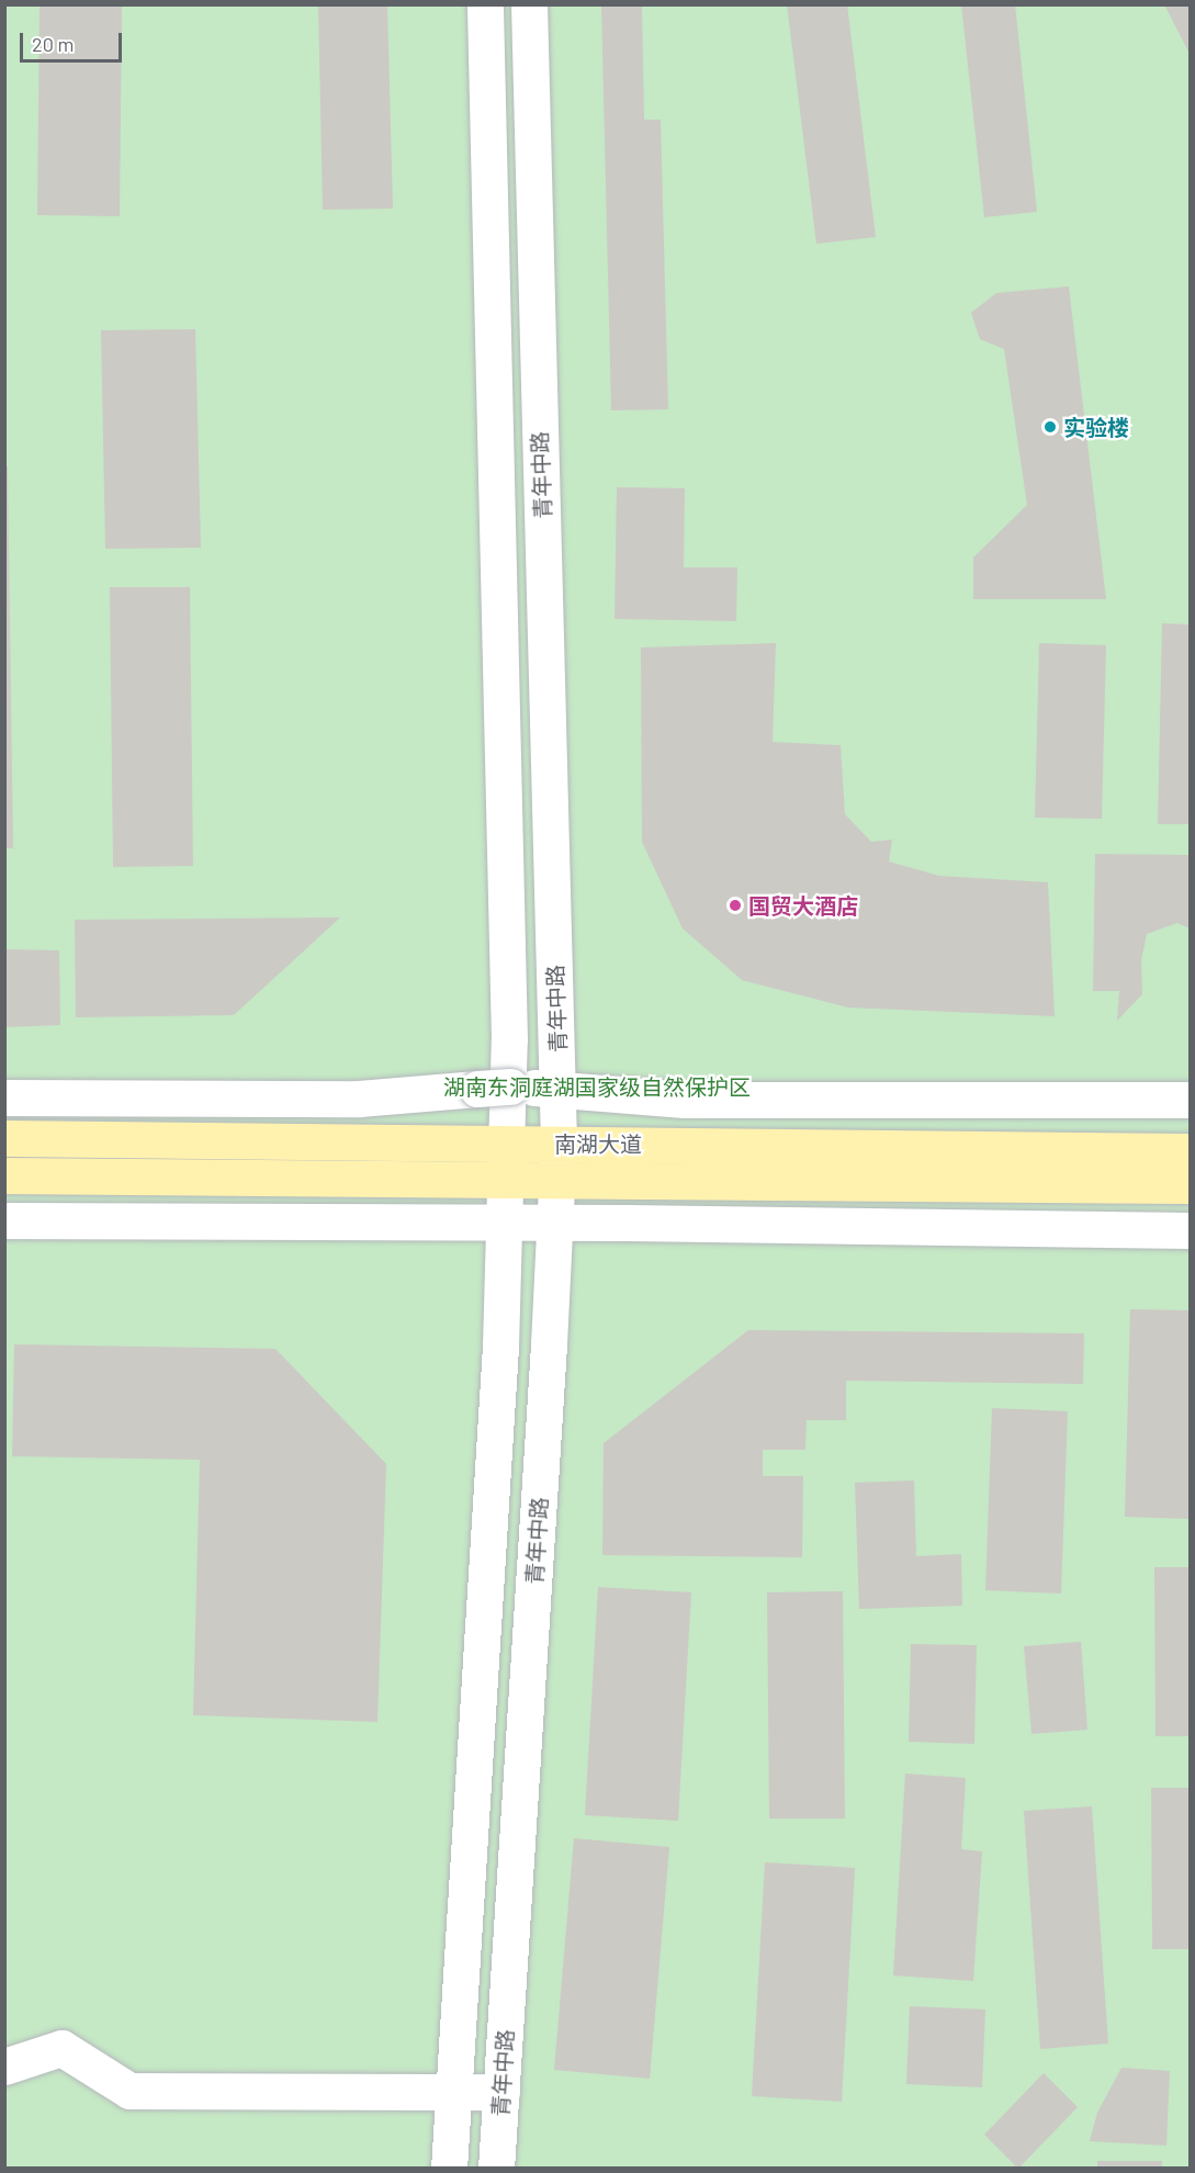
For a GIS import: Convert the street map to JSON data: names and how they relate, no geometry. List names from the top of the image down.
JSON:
{
  "streets": {
    "main road": ["青年中路", "南湖大道"]
  },
  "crossings": [
    ["青年中路", "南湖大道"]
  ],
  "parks": ["湖南东洞庭湖国家级自然保护区"],
  "places": ["实验楼", "国贸大酒店"],
  "scale_bar": "20 m"
}
